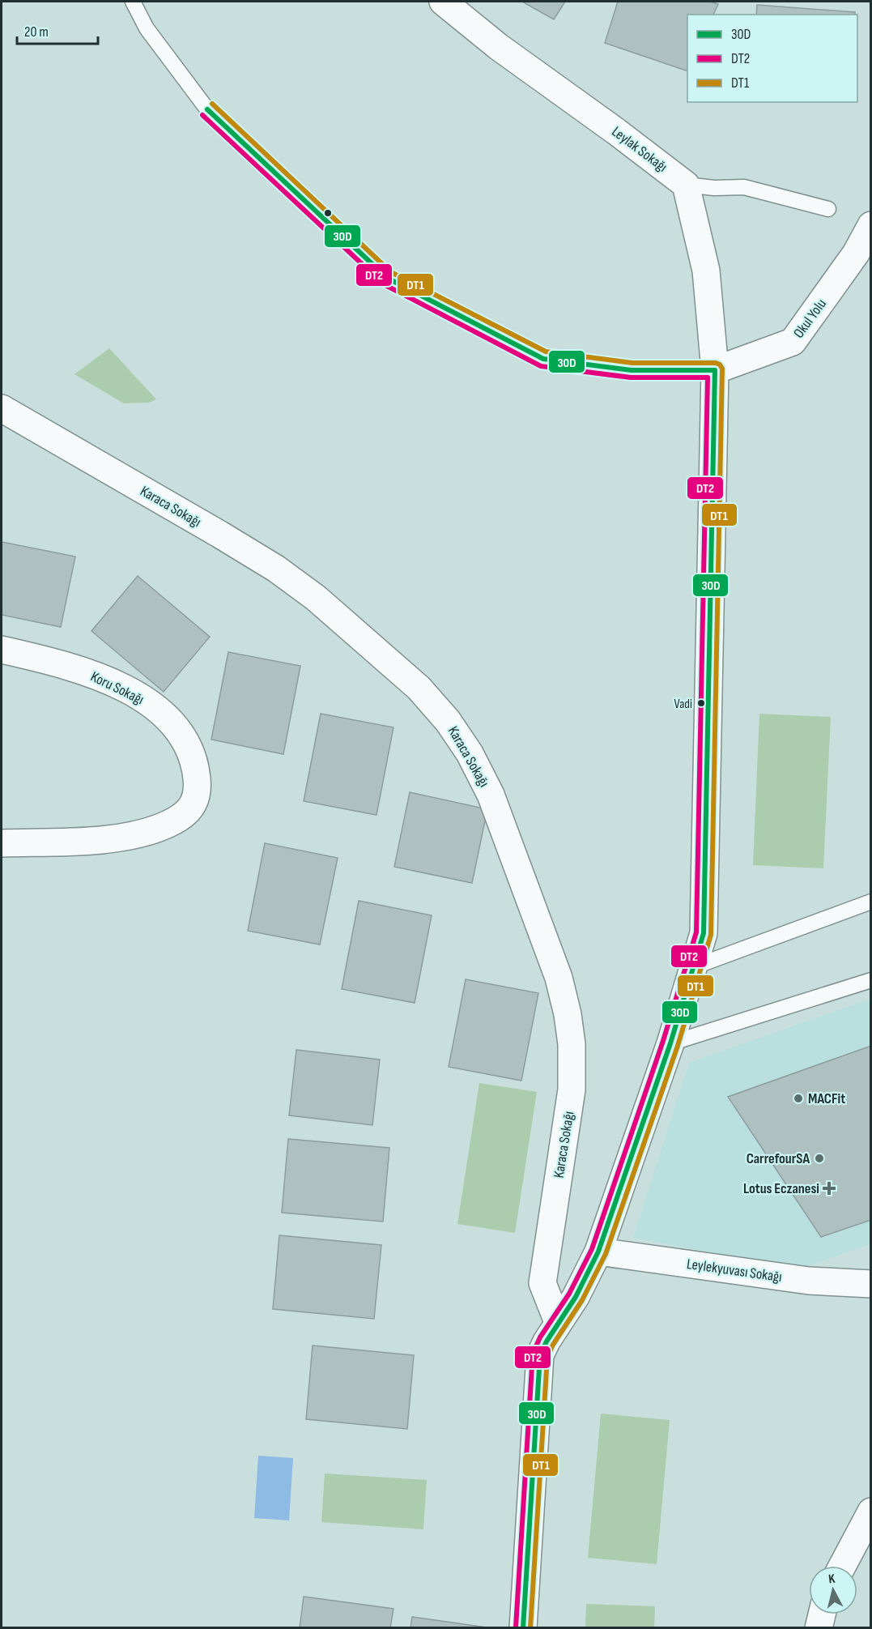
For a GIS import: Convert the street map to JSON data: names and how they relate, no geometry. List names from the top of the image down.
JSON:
{
  "streets": {
    "street": [
      "Leylak Sokağı",
      "Okul Yolu",
      "Karaca Sokağı",
      "Koru Sokağı",
      "Leylekyuvası Sokağı"
    ]
  },
  "places": {
    "other": ["Vadi", "MACFit", "CarrefourSA"],
    "health": ["Lotus Eczanesi"]
  },
  "lines": ["transit line DT1", "transit line 30D", "transit line DT2"],
  "legend": ["30D", "DT2", "DT1"],
  "scale_bar": "20 m",
  "north": "top"
}
